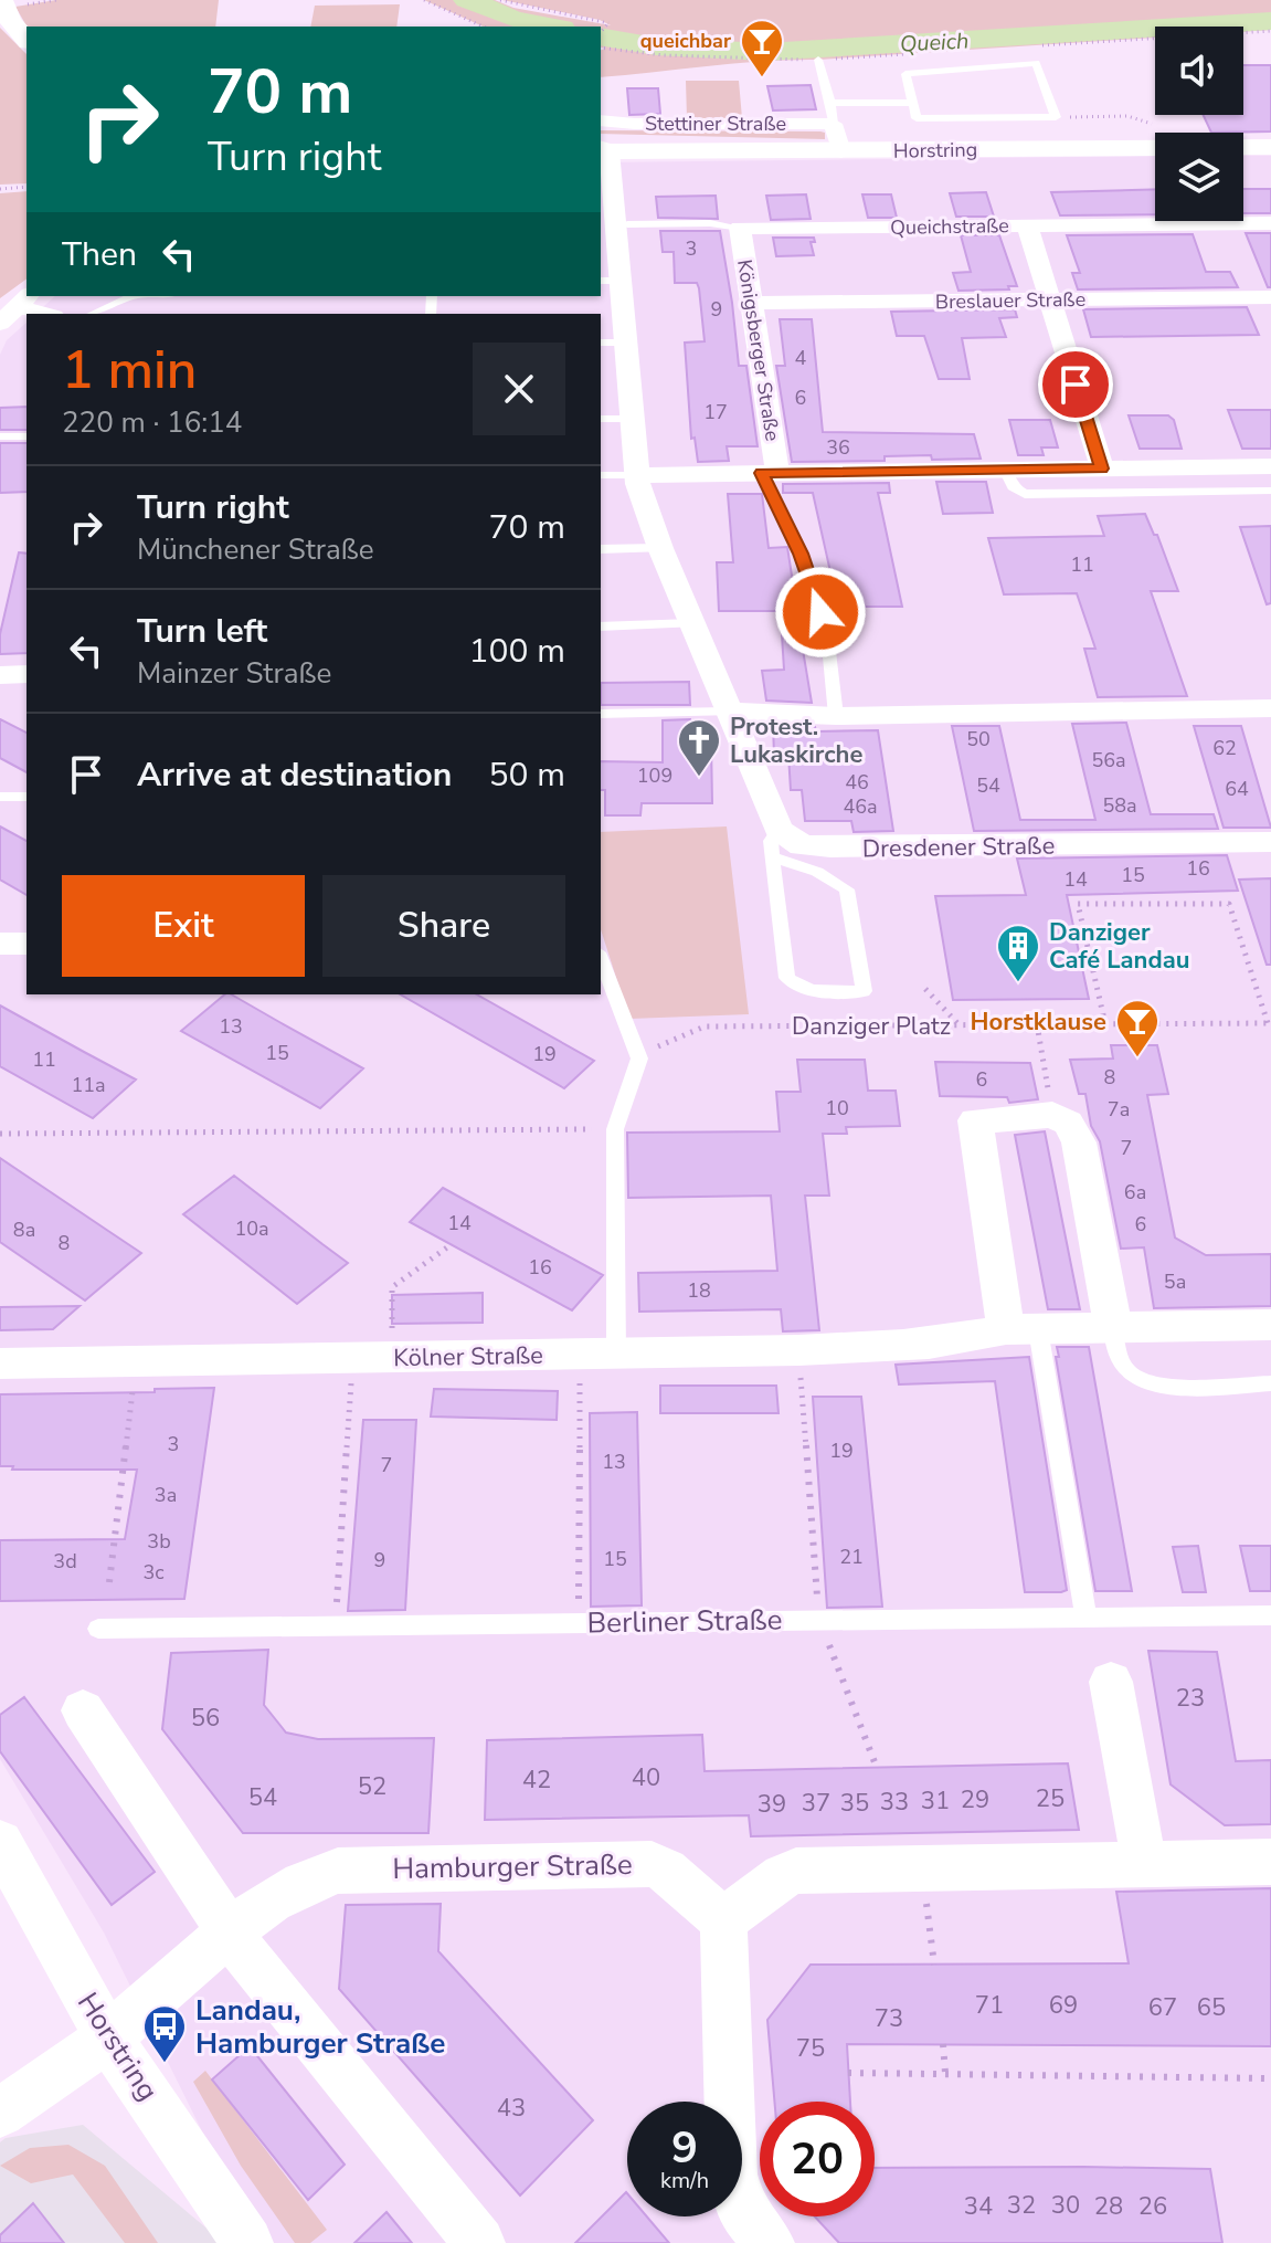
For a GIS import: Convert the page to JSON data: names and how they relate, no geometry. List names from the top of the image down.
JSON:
{
  "streets": {
    "street": [
      "Stettiner Straße",
      "Horstring",
      "Queichstraße",
      "Breslauer Straße",
      "Königsberger Straße",
      "Dresdener Straße",
      "Kölner Straße",
      "Hamburger Straße"
    ],
    "lane": ["Berliner Straße"],
    "path": ["Danziger Platz"]
  },
  "crossings": [
    ["Horstring", "Hamburger Straße"],
    ["Queichstraße", "Königsberger Straße"],
    ["Breslauer Straße", "Königsberger Straße"]
  ],
  "water": ["Queich"],
  "places": {
    "bar": ["queichbar", "Horstklause"],
    "church": ["Protest. Lukaskirche"],
    "building": ["Danziger Café Landau"],
    "bus stop": ["Landau, Hamburger Straße"]
  },
  "house_numbers": [
    "3",
    "9",
    "4",
    "6",
    "17",
    "36",
    "11",
    "50",
    "62",
    "56a",
    "109",
    "46",
    "54",
    "64",
    "58a",
    "46a",
    "16",
    "15",
    "14",
    "13",
    "15",
    "19",
    "11",
    "8",
    "6",
    "11a",
    "10",
    "7a",
    "7",
    "6a",
    "14",
    "6",
    "10a",
    "8a",
    "8",
    "16",
    "5a",
    "18",
    "3",
    "19",
    "13",
    "7",
    "3a",
    "3b",
    "21",
    "15",
    "9",
    "3d",
    "3c",
    "23",
    "56",
    "40",
    "42",
    "52",
    "54",
    "25",
    "29",
    "31",
    "33",
    "37",
    "35",
    "39",
    "71",
    "69",
    "67",
    "65",
    "73",
    "75",
    "43",
    "32",
    "30",
    "34",
    "28",
    "26"
  ],
  "page": {
    "turn": ["70 m", "Turn right"],
    "then": "Then",
    "heading": ["1 min", "220 m · 16:14"],
    "list": [
      {
        "name": "Turn right",
        "note": "Münchener Straße",
        "value": "70 m"
      },
      {
        "name": "Turn left",
        "note": "Mainzer Straße",
        "value": "100 m"
      },
      {
        "name": "Arrive at destination",
        "value": "50 m"
      }
    ],
    "buttons": ["Exit", "Share"],
    "speed": "9 km/h",
    "limit": "20"
  }
}
